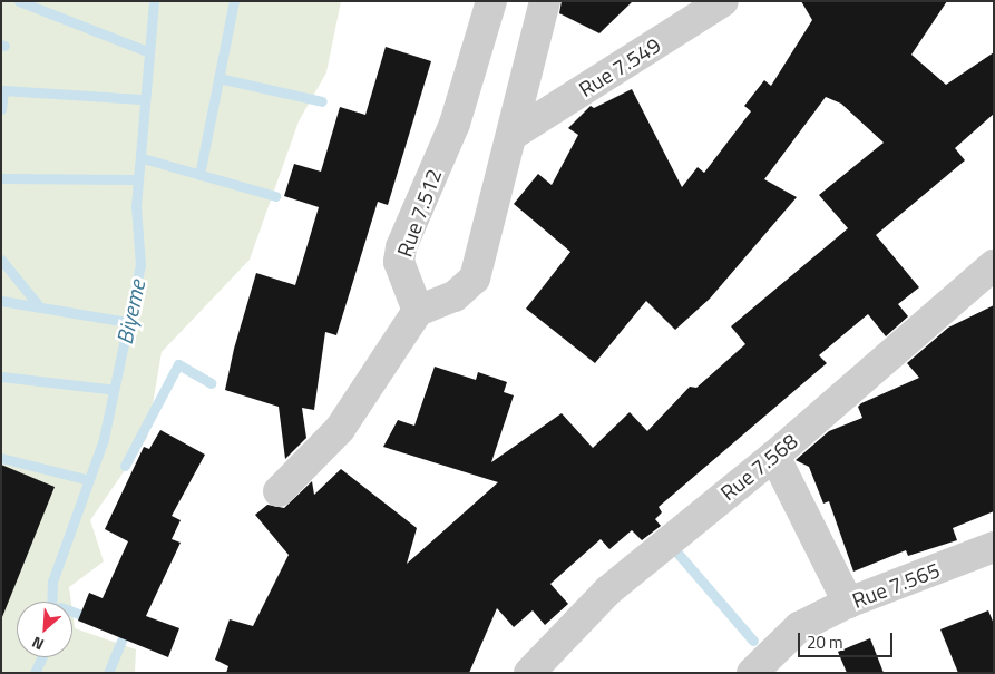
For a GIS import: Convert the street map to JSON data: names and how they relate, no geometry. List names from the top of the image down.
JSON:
{
  "streets": {
    "street": [
      "Rue 7.549",
      "Rue 7.512",
      "Rue 7.568",
      "Rue 7.565"
    ]
  },
  "water": ["Biyeme"],
  "scale_bar": "20 m",
  "north": "bottom left"
}
